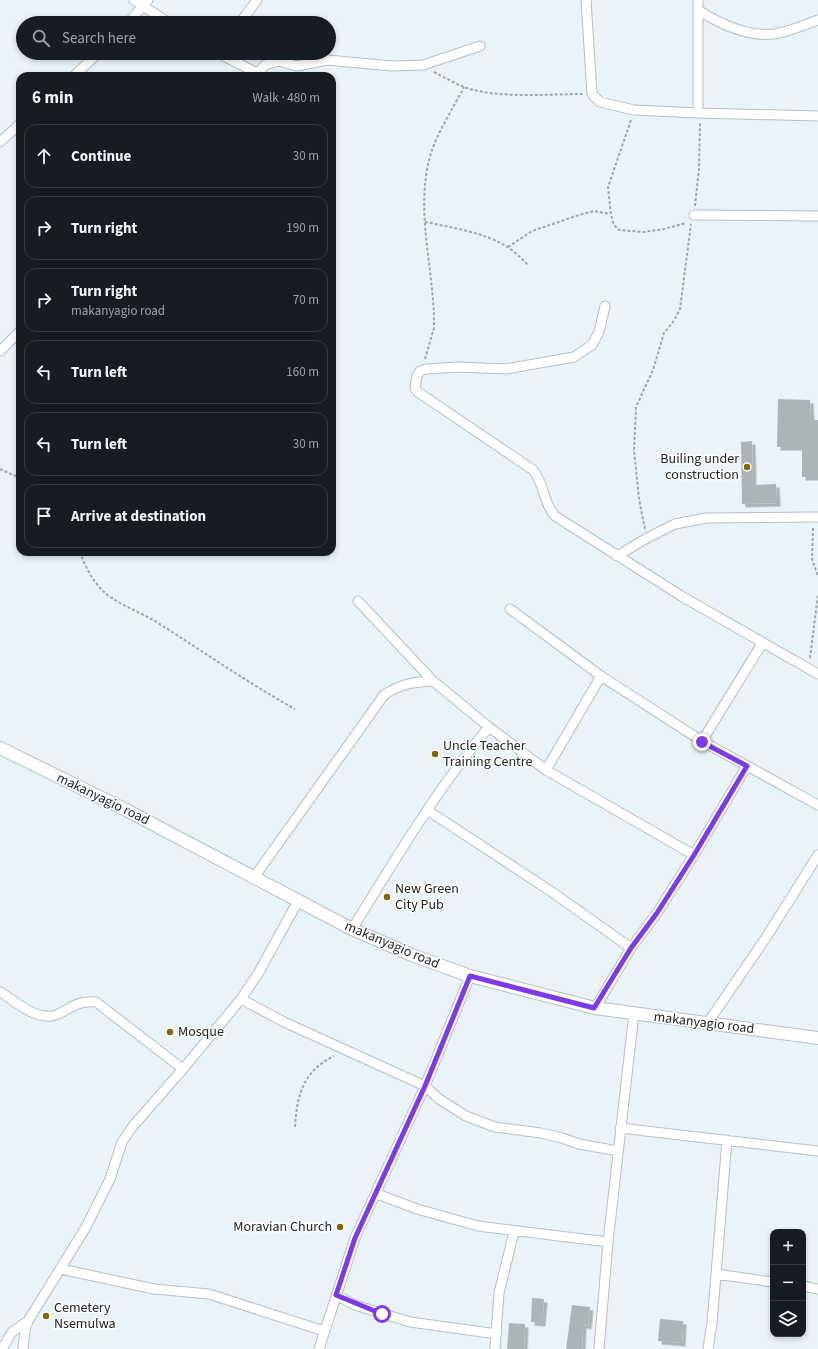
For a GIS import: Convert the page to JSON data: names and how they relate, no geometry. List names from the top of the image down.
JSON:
{
  "streets": {
    "street": ["makanyagio road"]
  },
  "places": [
    "Builing under construction",
    "Uncle Teacher Training Centre",
    "New Green City Pub",
    "Mosque",
    "Moravian Church",
    "Cemetery Nsemulwa"
  ],
  "page": {
    "search": "Search here",
    "heading": ["6 min", "Walk · 480 m"],
    "list": [
      ["Continue", "30 m"],
      ["Turn right", "190 m"],
      ["Turn right", "makanyagio road", "70 m"],
      ["Turn left", "160 m"],
      ["Turn left", "30 m"],
      "Arrive at destination"
    ],
    "map_buttons": ["+", "−"]
  }
}
